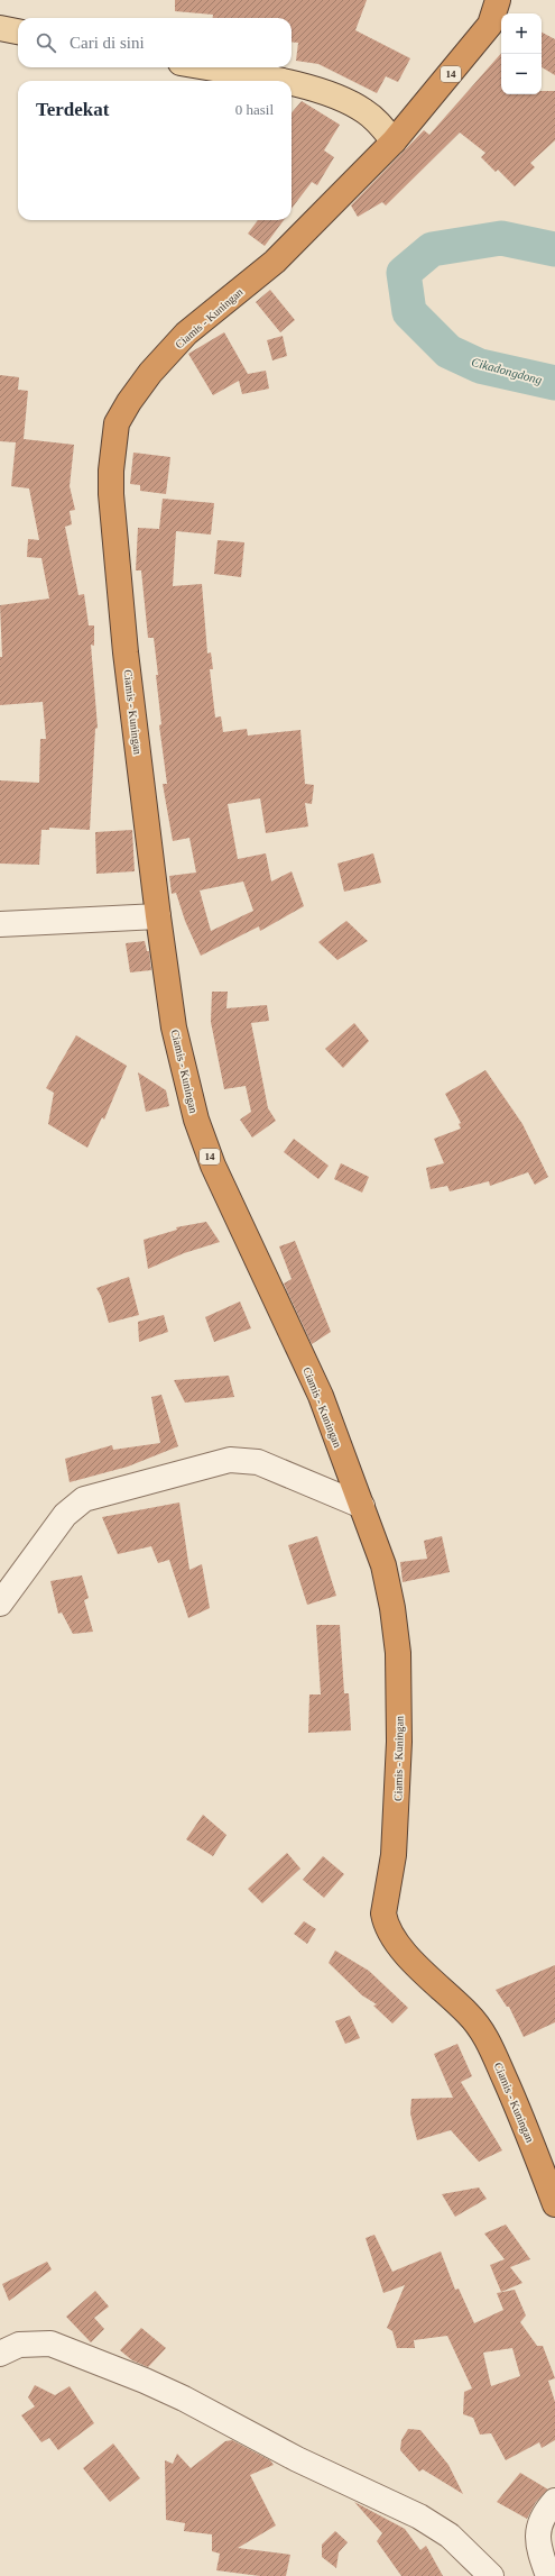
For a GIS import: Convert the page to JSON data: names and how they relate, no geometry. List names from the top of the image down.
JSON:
{
  "streets": {
    "highway": ["14", "Ciamis - Kuningan"]
  },
  "water": ["Cikadongdong"],
  "page": {
    "map_buttons": ["+", "−"],
    "search": "Cari di sini",
    "heading": ["Terdekat", "0 hasil"]
  }
}
